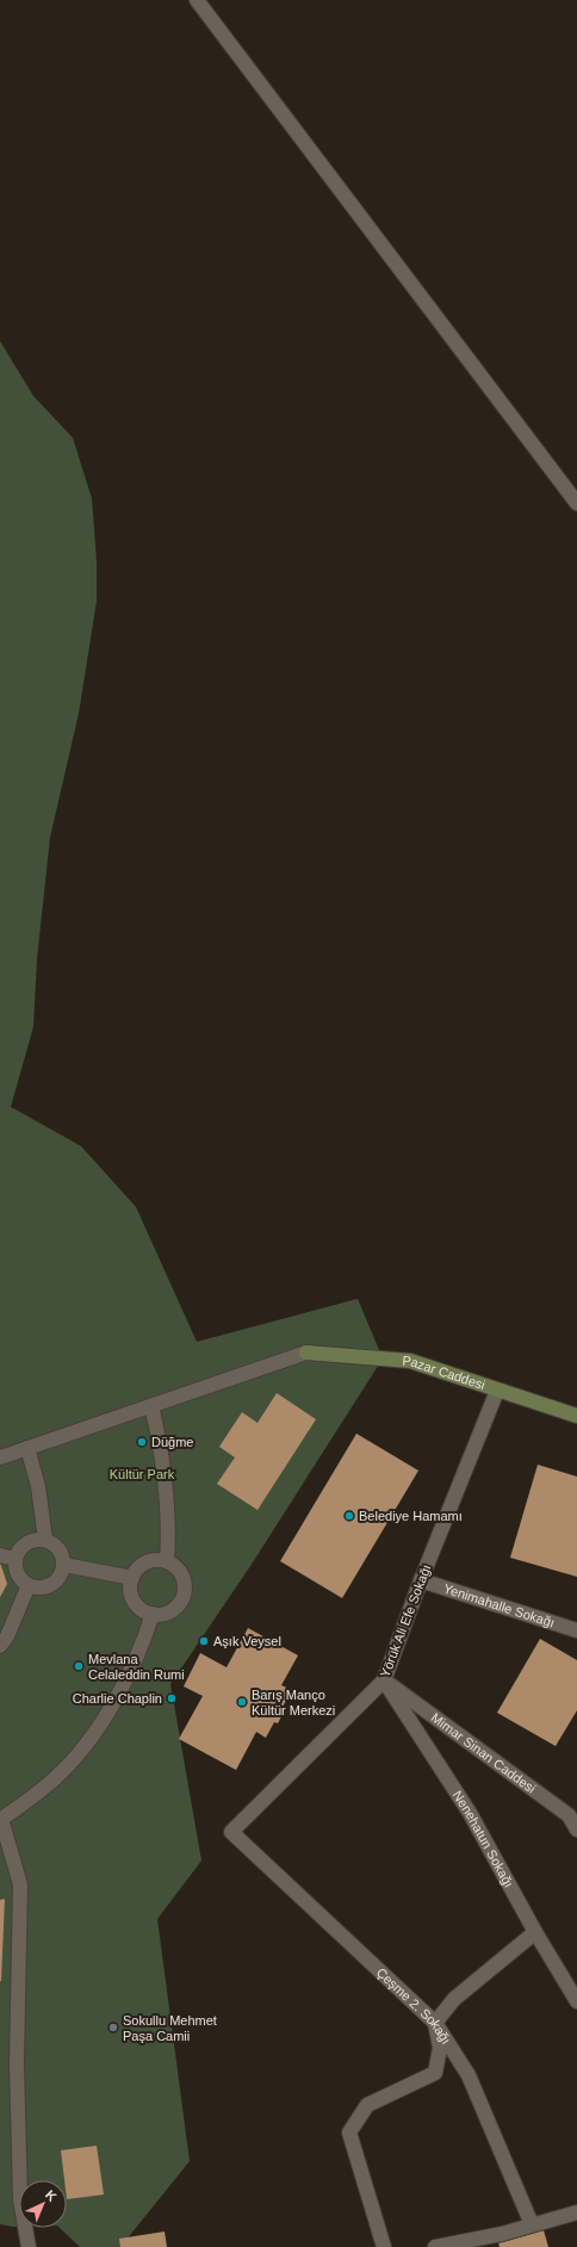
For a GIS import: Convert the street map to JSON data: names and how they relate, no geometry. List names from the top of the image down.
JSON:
{
  "streets": {
    "main road": ["Pazar Caddesi"],
    "street": [
      "Yenimahalle Sokağı",
      "Yörük Ali Efe Sokağı",
      "Mimar Sinan Caddesi",
      "Nenehatun Sokağı",
      "Çeşme 2. Sokağı"
    ]
  },
  "crossings": [
    ["Pazar Caddesi", "Yörük Ali Efe Sokağı"],
    ["Yenimahalle Sokağı", "Yörük Ali Efe Sokağı"],
    ["Yörük Ali Efe Sokağı", "Mimar Sinan Caddesi"],
    ["Yörük Ali Efe Sokağı", "Nenehatun Sokağı"],
    ["Yörük Ali Efe Sokağı", "Çeşme 2. Sokağı"],
    ["Mimar Sinan Caddesi", "Nenehatun Sokağı"]
  ],
  "parks": ["Kültür Park"],
  "places": [
    "Düğme",
    "Belediye Hamamı",
    "Aşık Veysel",
    "Mevlana Celaleddin Rumi",
    "Charlie Chaplin",
    "Barış Manço Kültür Merkezi",
    "Sokullu Mehmet Paşa Camii"
  ],
  "north": "top right"
}
